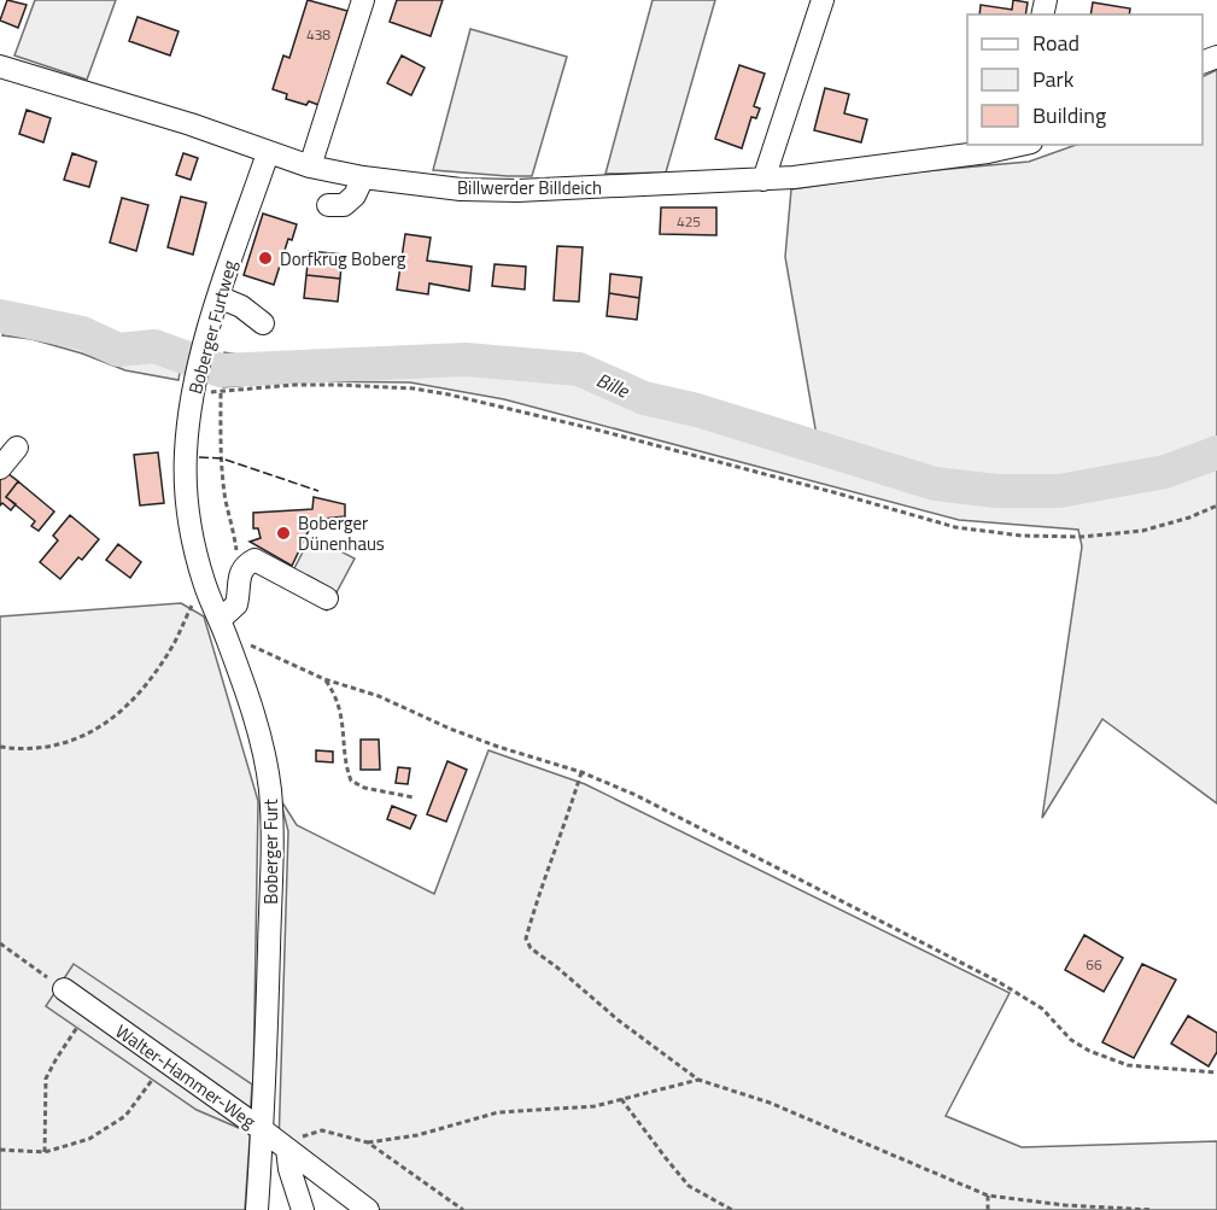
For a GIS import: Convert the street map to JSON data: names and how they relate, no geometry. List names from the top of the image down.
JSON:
{
  "streets": {
    "street": [
      "Billwerder Billdeich",
      "Boberger Furtweg",
      "Boberger Furt",
      "Walter-Hammer-Weg"
    ]
  },
  "crossings": [
    ["Billwerder Billdeich", "Boberger Furtweg"],
    ["Boberger Furtweg", "Boberger Furt"],
    ["Boberger Furt", "Walter-Hammer-Weg"]
  ],
  "water": ["Bille"],
  "places": ["Dorfkrug Boberg", "Boberger Dünenhaus"],
  "house_numbers": ["438", "425", "66"],
  "legend": ["Road", "Park", "Building"]
}
